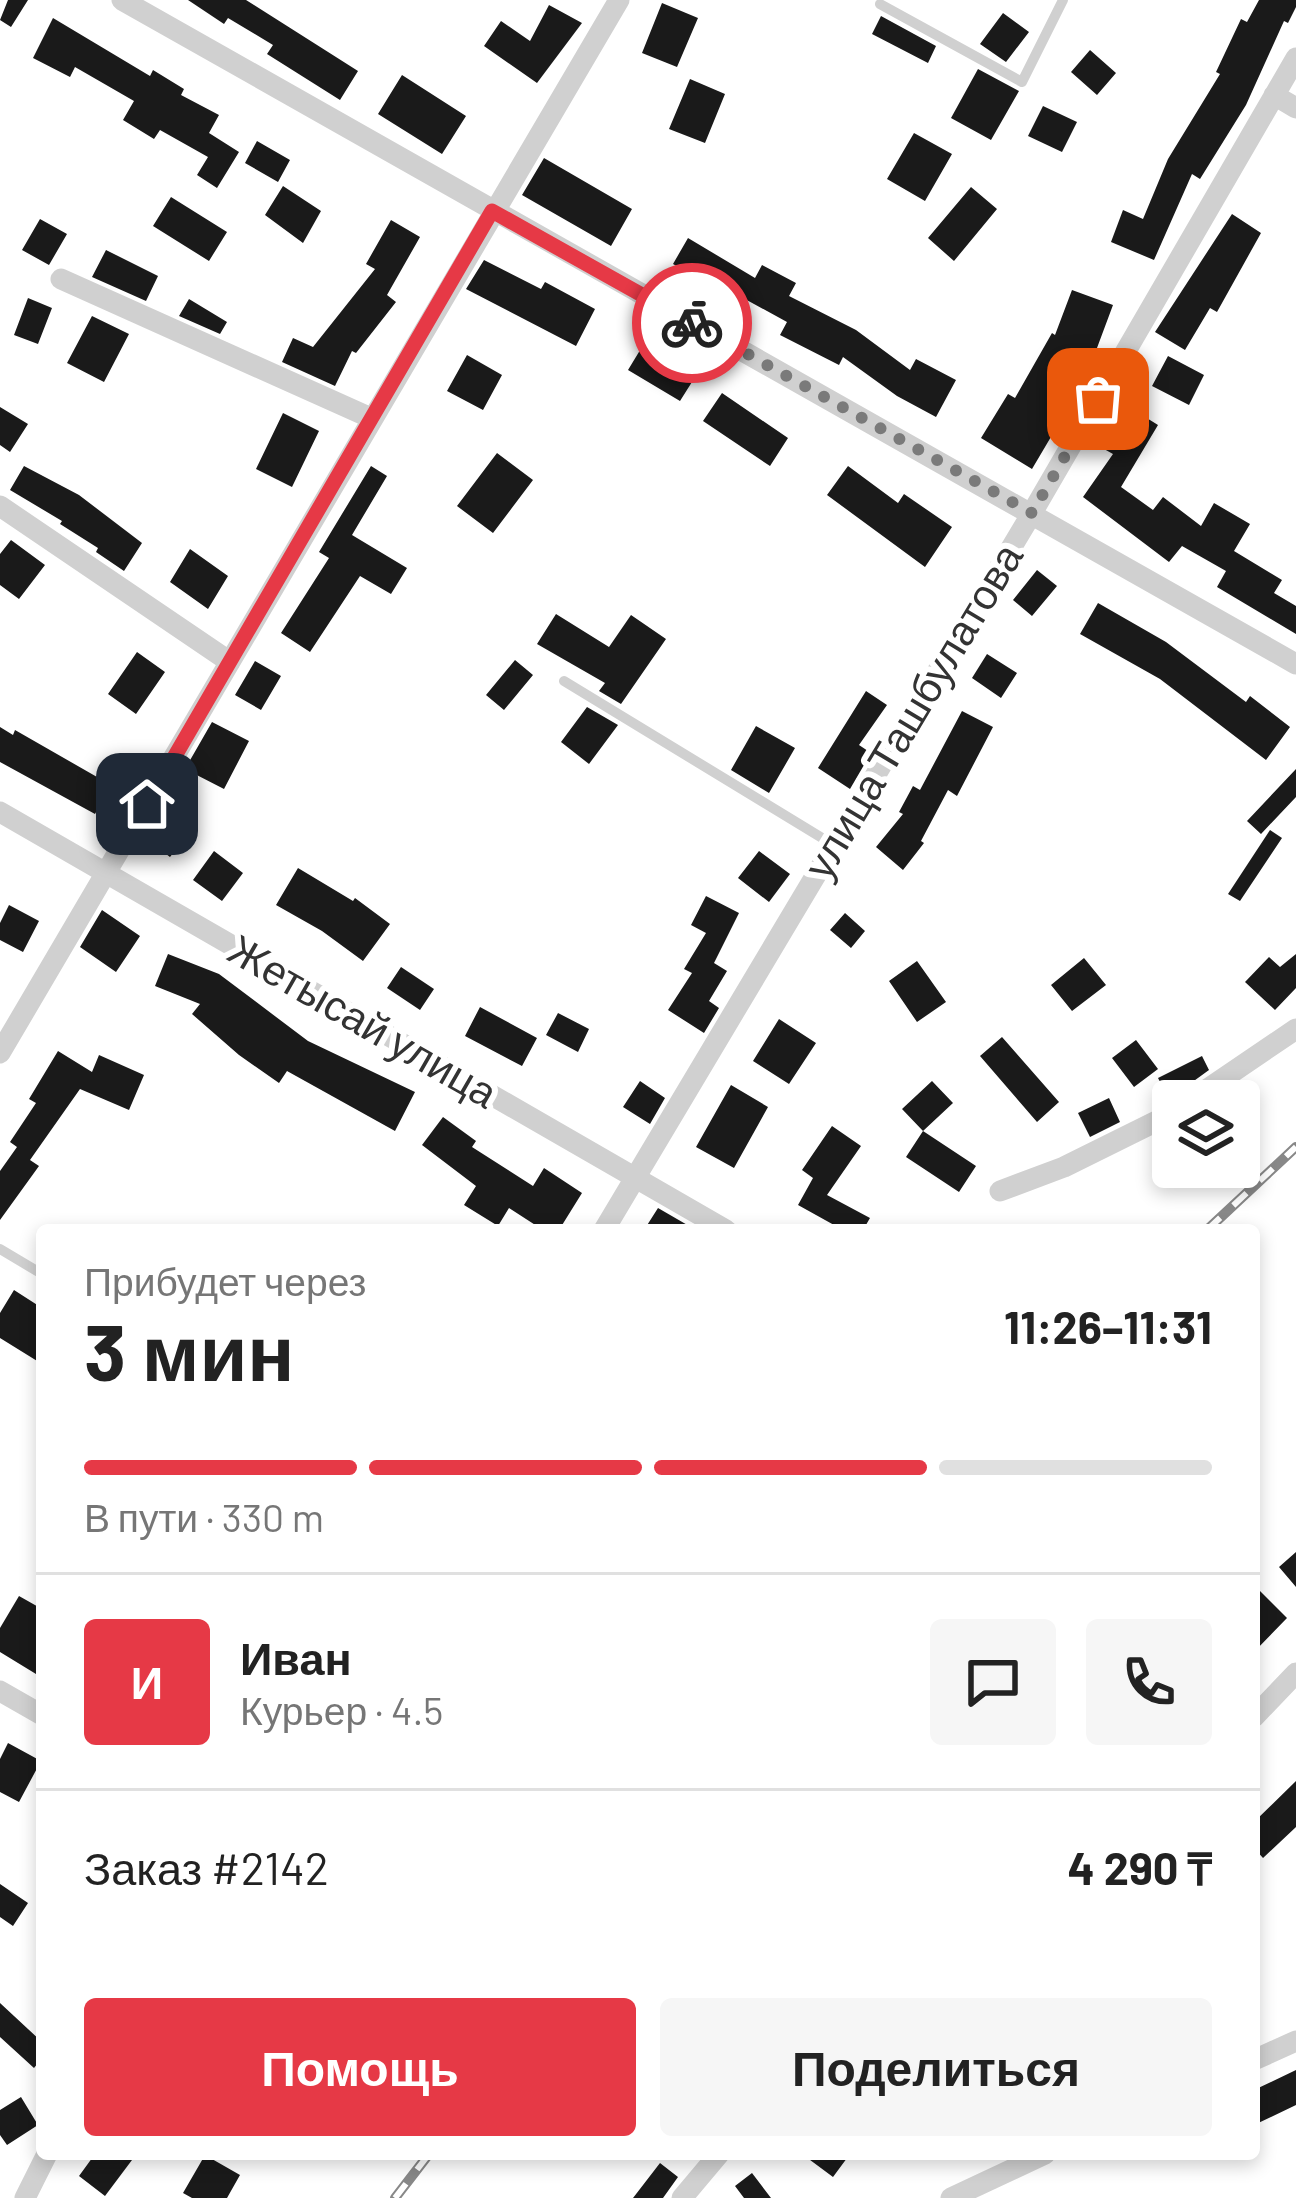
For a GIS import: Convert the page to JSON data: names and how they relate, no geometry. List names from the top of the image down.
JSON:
{
  "streets": {
    "street": ["улица Ташбулатова", "Жетысай улица"]
  },
  "crossings": [
    ["улица Ташбулатова", "Жетысай улица"]
  ],
  "page": {
    "heading": ["3 мин", "Прибудет через", "11:26–11:31"],
    "panel": [
      "Иван",
      "Курьер · 4.5",
      "Заказ #2142",
      "4 290 ₸"
    ],
    "bar": "В пути · 330 m",
    "round": "И",
    "buttons": ["Помощь", "Поделиться"]
  }
}
